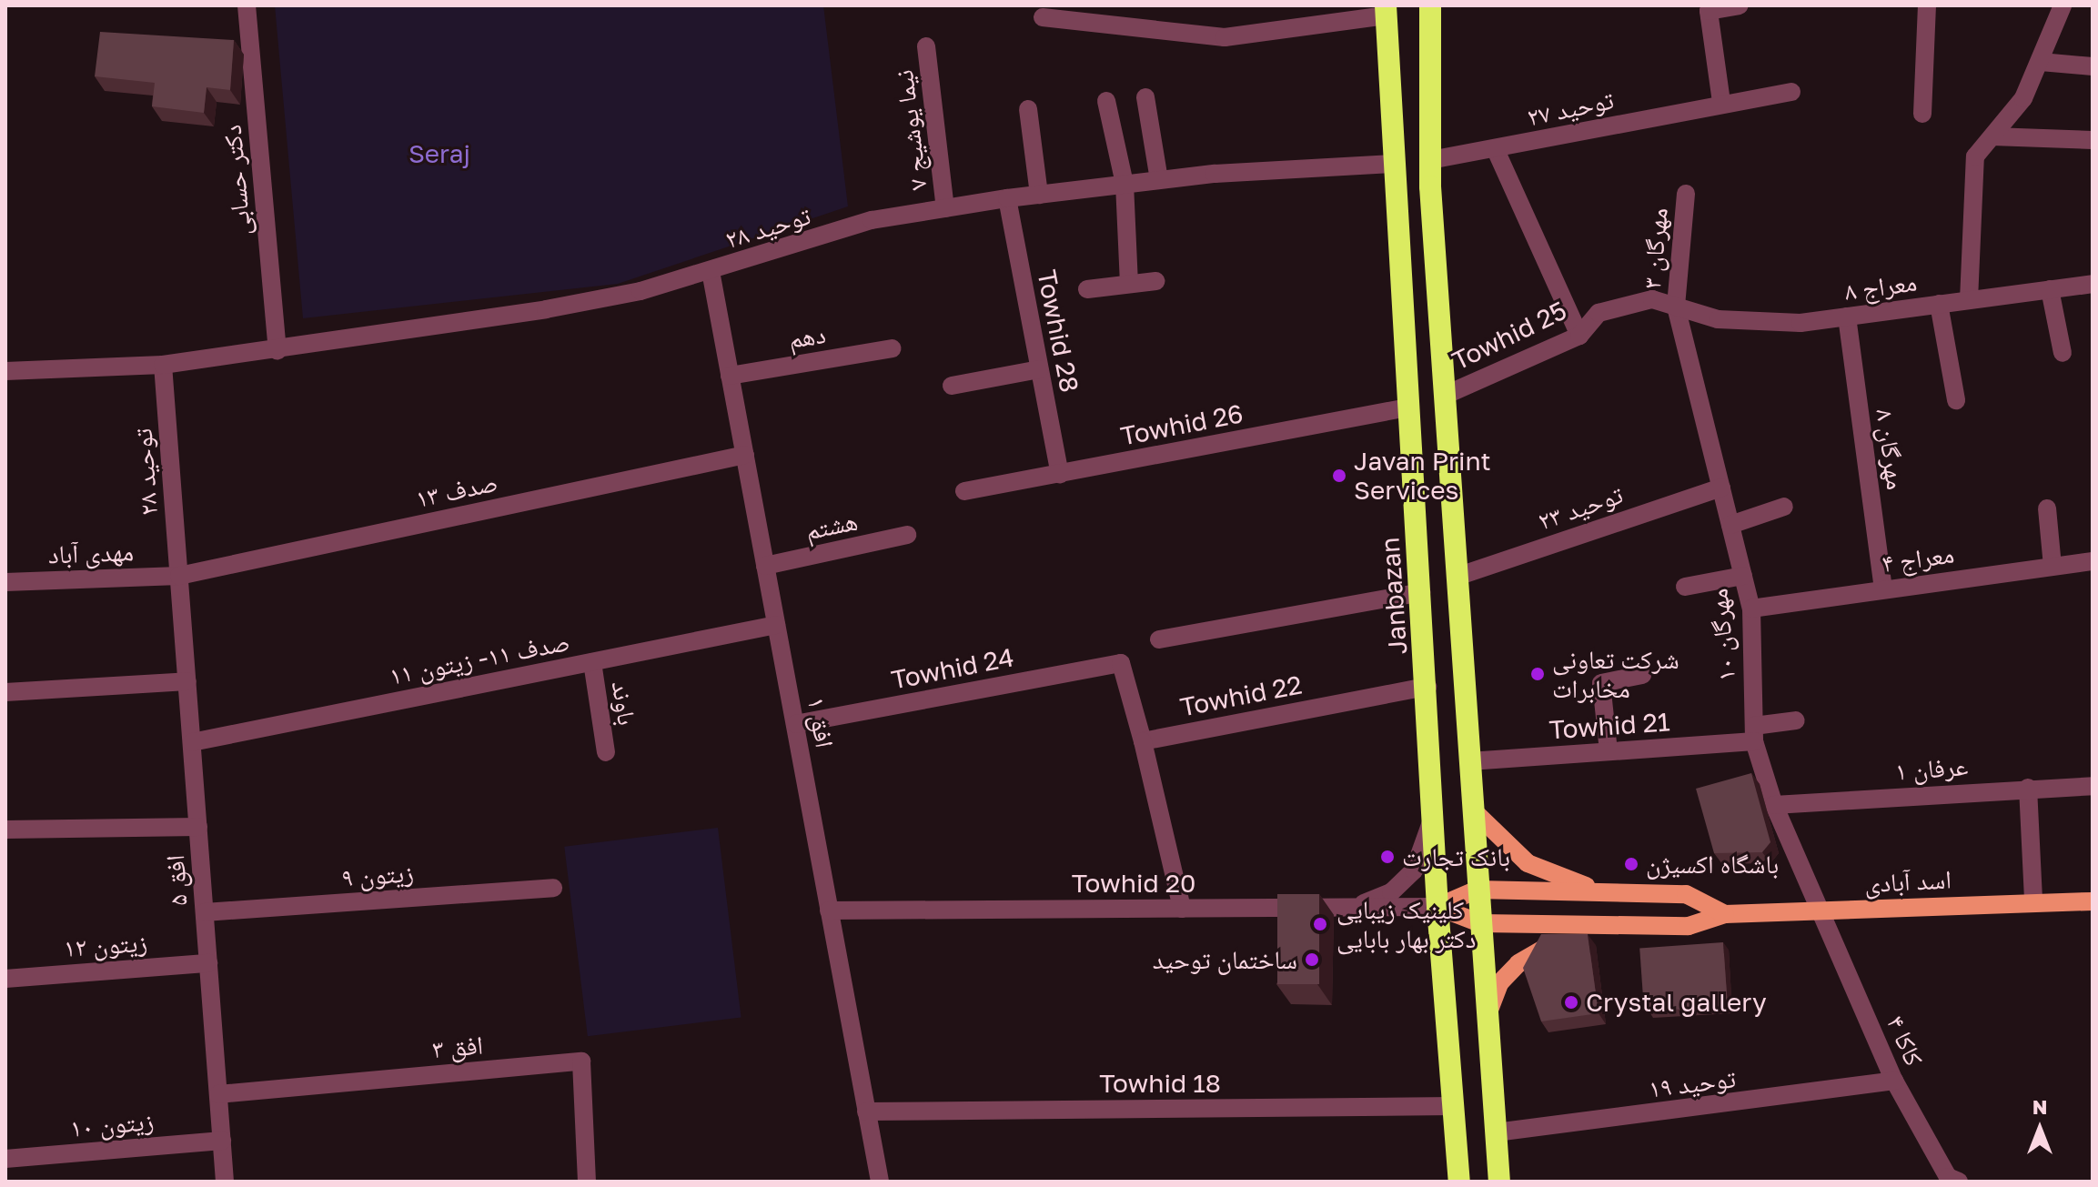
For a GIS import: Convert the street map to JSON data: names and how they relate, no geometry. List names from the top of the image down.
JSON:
{
  "streets": {
    "highway": ["Janbazan"],
    "main road": ["اسد آبادی"],
    "street": [
      "توحید ۲۷",
      "نیما یوشیج ۷",
      "دکتر حسابی",
      "توحید ۲۸",
      "مهرگان ۳",
      "معراج ۸",
      "Towhid 28",
      "Towhid 25",
      "دهم",
      "Towhid 26",
      "مهرگان ۸",
      "صدف ۱۳",
      "توحید ۲۳",
      "هشتم",
      "مهدی آباد",
      "معراج ۴",
      "مهرگان ۱۰",
      "صدف ۱۱- زیتون ۱۱",
      "Towhid 24",
      "Towhid 22",
      "باوند",
      "افق ۱",
      "Towhid 21",
      "عرفان ۱",
      "زیتون ۹",
      "افق ۵",
      "Towhid 20",
      "زیتون ۱۲",
      "کاکا ۴",
      "افق ۳",
      "Towhid 18",
      "توحید ۱۹",
      "زیتون ۱۰"
    ]
  },
  "crossings": [
    ["نیما یوشیج ۷", "توحید ۲۸"],
    ["دکتر حسابی", "توحید ۲۸"],
    ["توحید ۲۸", "Towhid 28"],
    ["توحید ۲۸", "صدف ۱۳"],
    ["توحید ۲۸", "مهدی آباد"],
    ["توحید ۲۸", "Janbazan"],
    ["توحید ۲۸", "افق ۱"],
    ["توحید ۲۸", "افق ۵"],
    ["مهرگان ۳", "معراج ۸"],
    ["مهرگان ۳", "Towhid 25"],
    ["مهرگان ۳", "مهرگان ۱۰"],
    ["معراج ۸", "Towhid 25"],
    ["معراج ۸", "مهرگان ۸"],
    ["معراج ۸", "مهرگان ۱۰"],
    ["Towhid 28", "Towhid 26"],
    ["Towhid 25", "مهرگان ۱۰"],
    ["دهم", "افق ۱"],
    ["Towhid 26", "Janbazan"],
    ["مهرگان ۸", "معراج ۴"],
    ["صدف ۱۳", "مهدی آباد"],
    ["صدف ۱۳", "افق ۱"],
    ["صدف ۱۳", "افق ۵"],
    ["توحید ۲۳", "مهرگان ۱۰"],
    ["هشتم", "افق ۱"],
    ["مهدی آباد", "افق ۵"],
    ["معراج ۴", "مهرگان ۱۰"],
    ["Janbazan", "Towhid 22"],
    ["Janbazan", "Towhid 20"],
    ["Janbazan", "Towhid 18"],
    ["مهرگان ۱۰", "Towhid 21"],
    ["مهرگان ۱۰", "عرفان ۱"],
    ["مهرگان ۱۰", "اسد آبادی"],
    ["مهرگان ۱۰", "کاکا ۴"],
    ["صدف ۱۱- زیتون ۱۱", "باوند"],
    ["صدف ۱۱- زیتون ۱۱", "افق ۱"],
    ["صدف ۱۱- زیتون ۱۱", "افق ۵"],
    ["Towhid 24", "Towhid 22"],
    ["Towhid 24", "افق ۱"],
    ["افق ۱", "Towhid 20"],
    ["افق ۱", "Towhid 18"],
    ["زیتون ۹", "افق ۵"],
    ["افق ۵", "زیتون ۱۲"],
    ["افق ۵", "افق ۳"],
    ["افق ۵", "زیتون ۱۰"],
    ["اسد آبادی", "کاکا ۴"],
    ["کاکا ۴", "توحید ۱۹"]
  ],
  "parks": ["Seraj"],
  "places": [
    "Javan Print Services",
    "شرکت تعاونی مخابرات",
    "بانک تجارت",
    "باشگاه اکسیژن",
    "کلینیک زیبایی دکتر بهار بابایی",
    "ساختمان توحید",
    "Crystal gallery"
  ],
  "north": "top"
}
